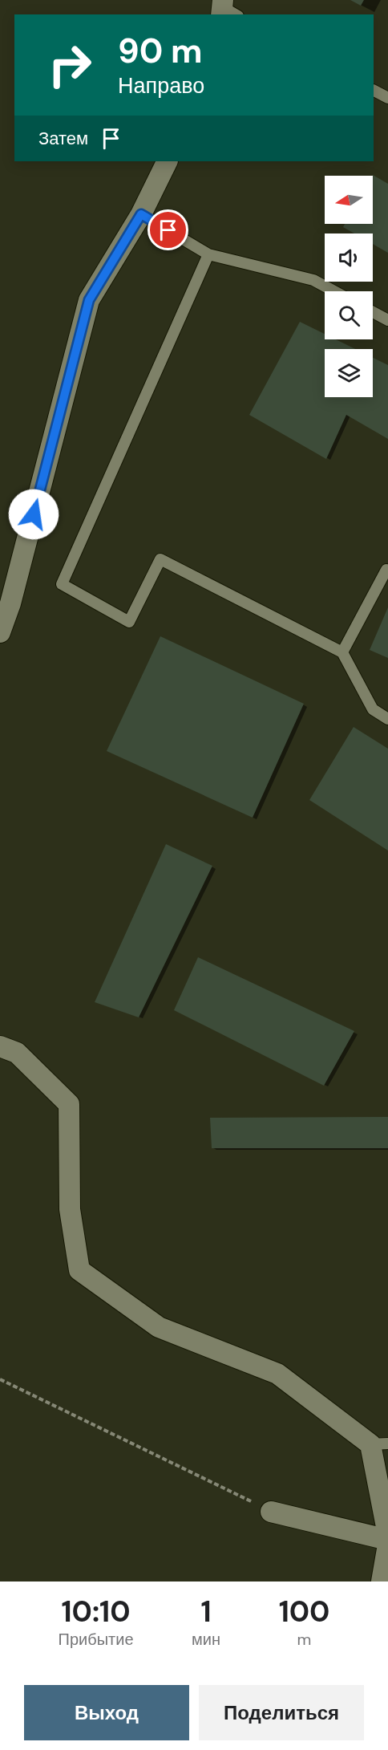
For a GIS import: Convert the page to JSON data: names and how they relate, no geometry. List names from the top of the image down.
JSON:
{
  "north": "left",
  "page": {
    "turn": ["90 m", "Направо"],
    "then": "Затем",
    "eta": [
      "10:10",
      "Прибытие",
      "1",
      "мин",
      "100",
      "m"
    ],
    "buttons": ["Выход", "Поделиться"]
  }
}
